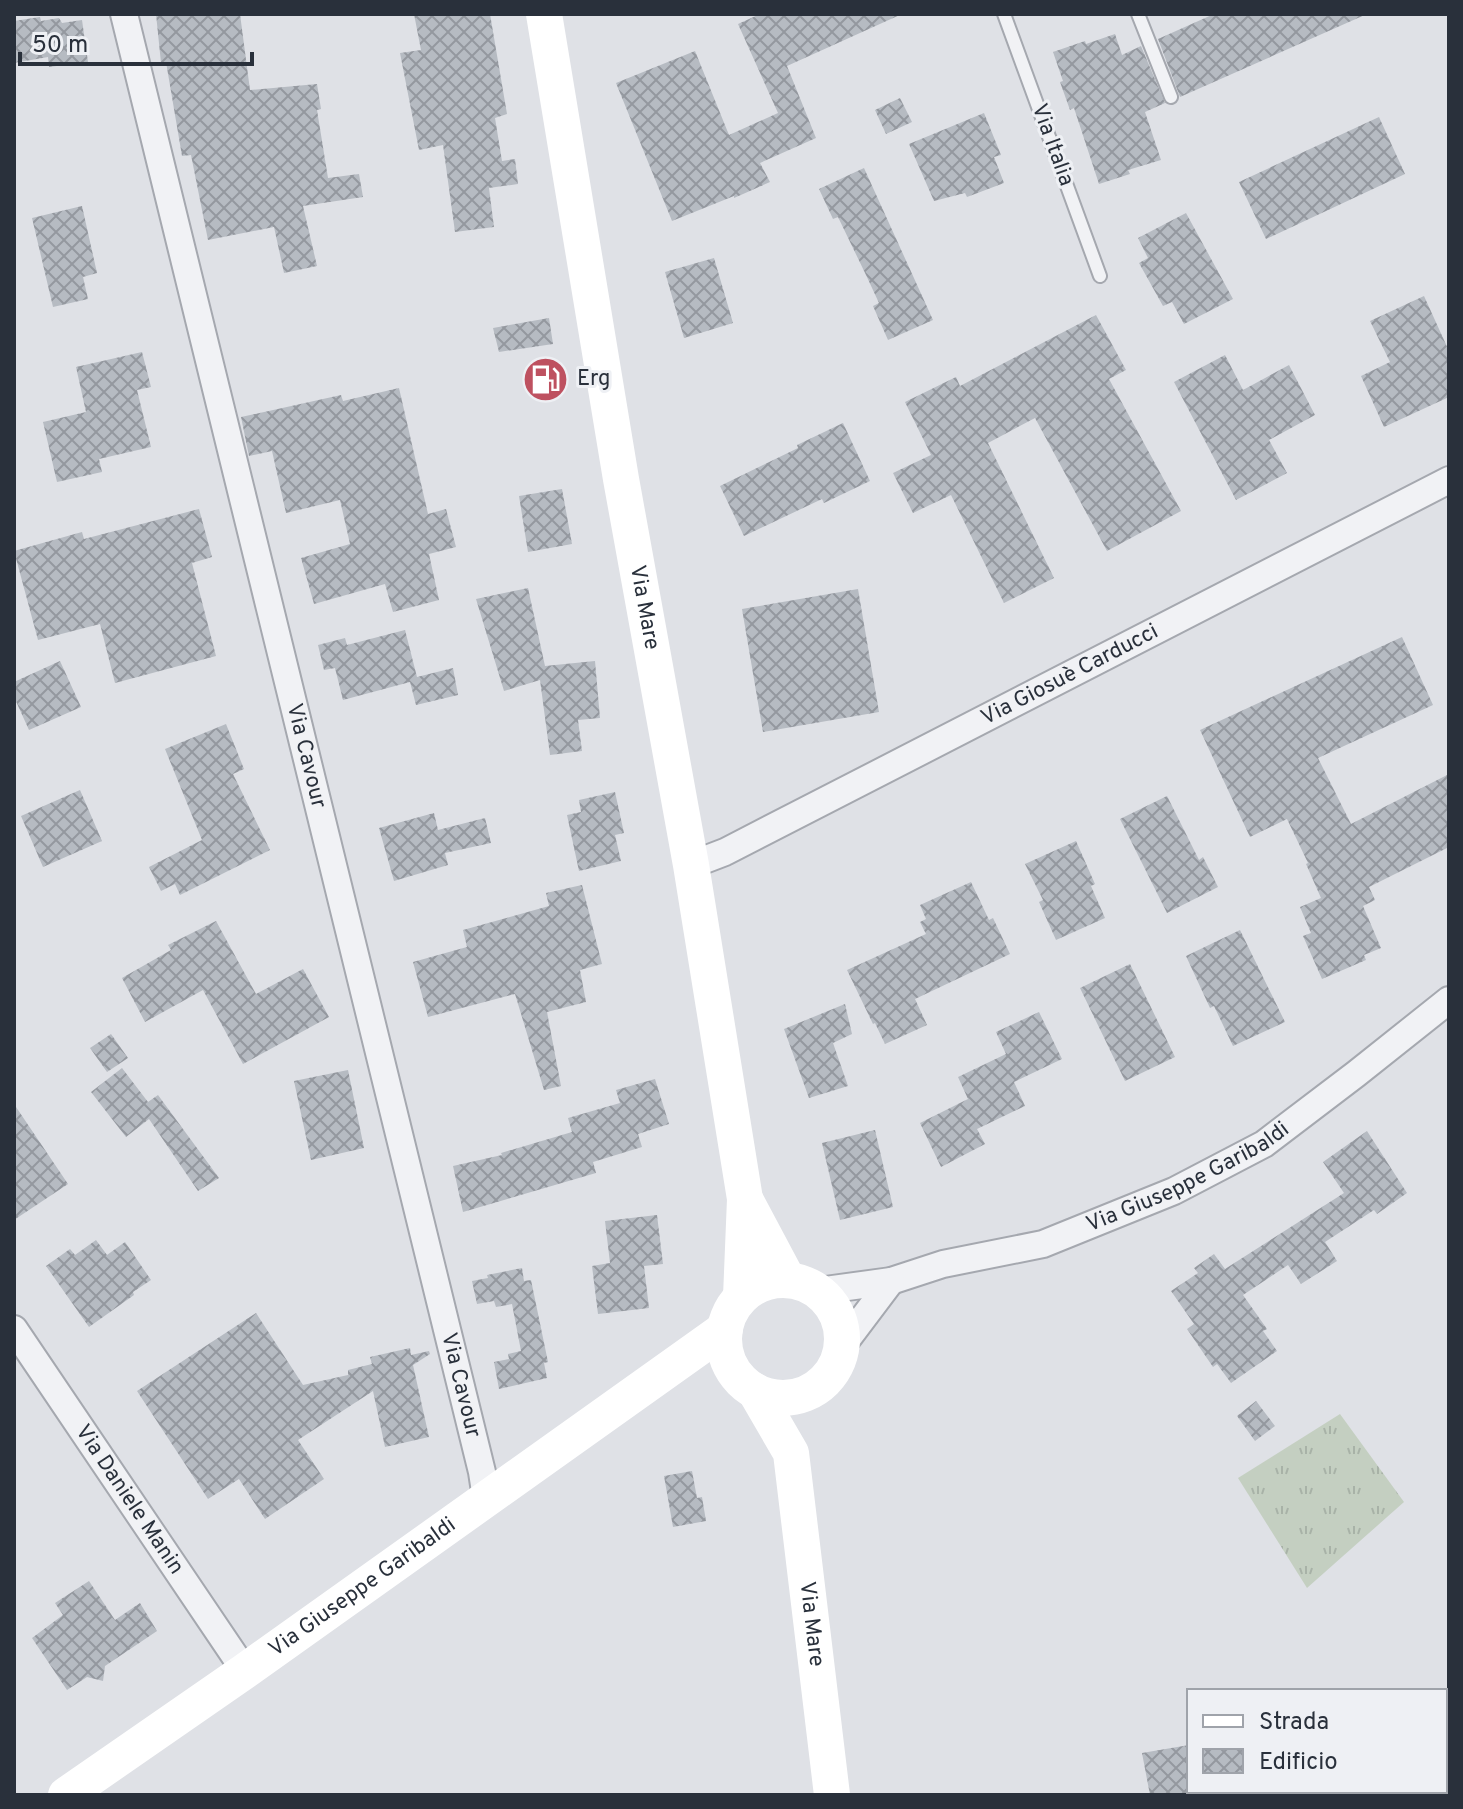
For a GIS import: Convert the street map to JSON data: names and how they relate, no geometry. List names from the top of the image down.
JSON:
{
  "streets": {
    "main road": ["Via Mare", "Via Giuseppe Garibaldi"],
    "street": ["Via Giosuè Carducci", "Via Cavour", "Via Daniele Manin"],
    "lane": ["Via Italia"]
  },
  "crossings": [
    ["Via Mare", "Via Giosuè Carducci"],
    ["Via Mare", "Via Giuseppe Garibaldi"],
    ["Via Cavour", "Via Giuseppe Garibaldi"],
    ["Via Giuseppe Garibaldi", "Via Daniele Manin"]
  ],
  "places": {
    "fuel station": ["Erg"]
  },
  "legend": ["Strada", "Edificio"],
  "scale_bar": "50 m"
}
